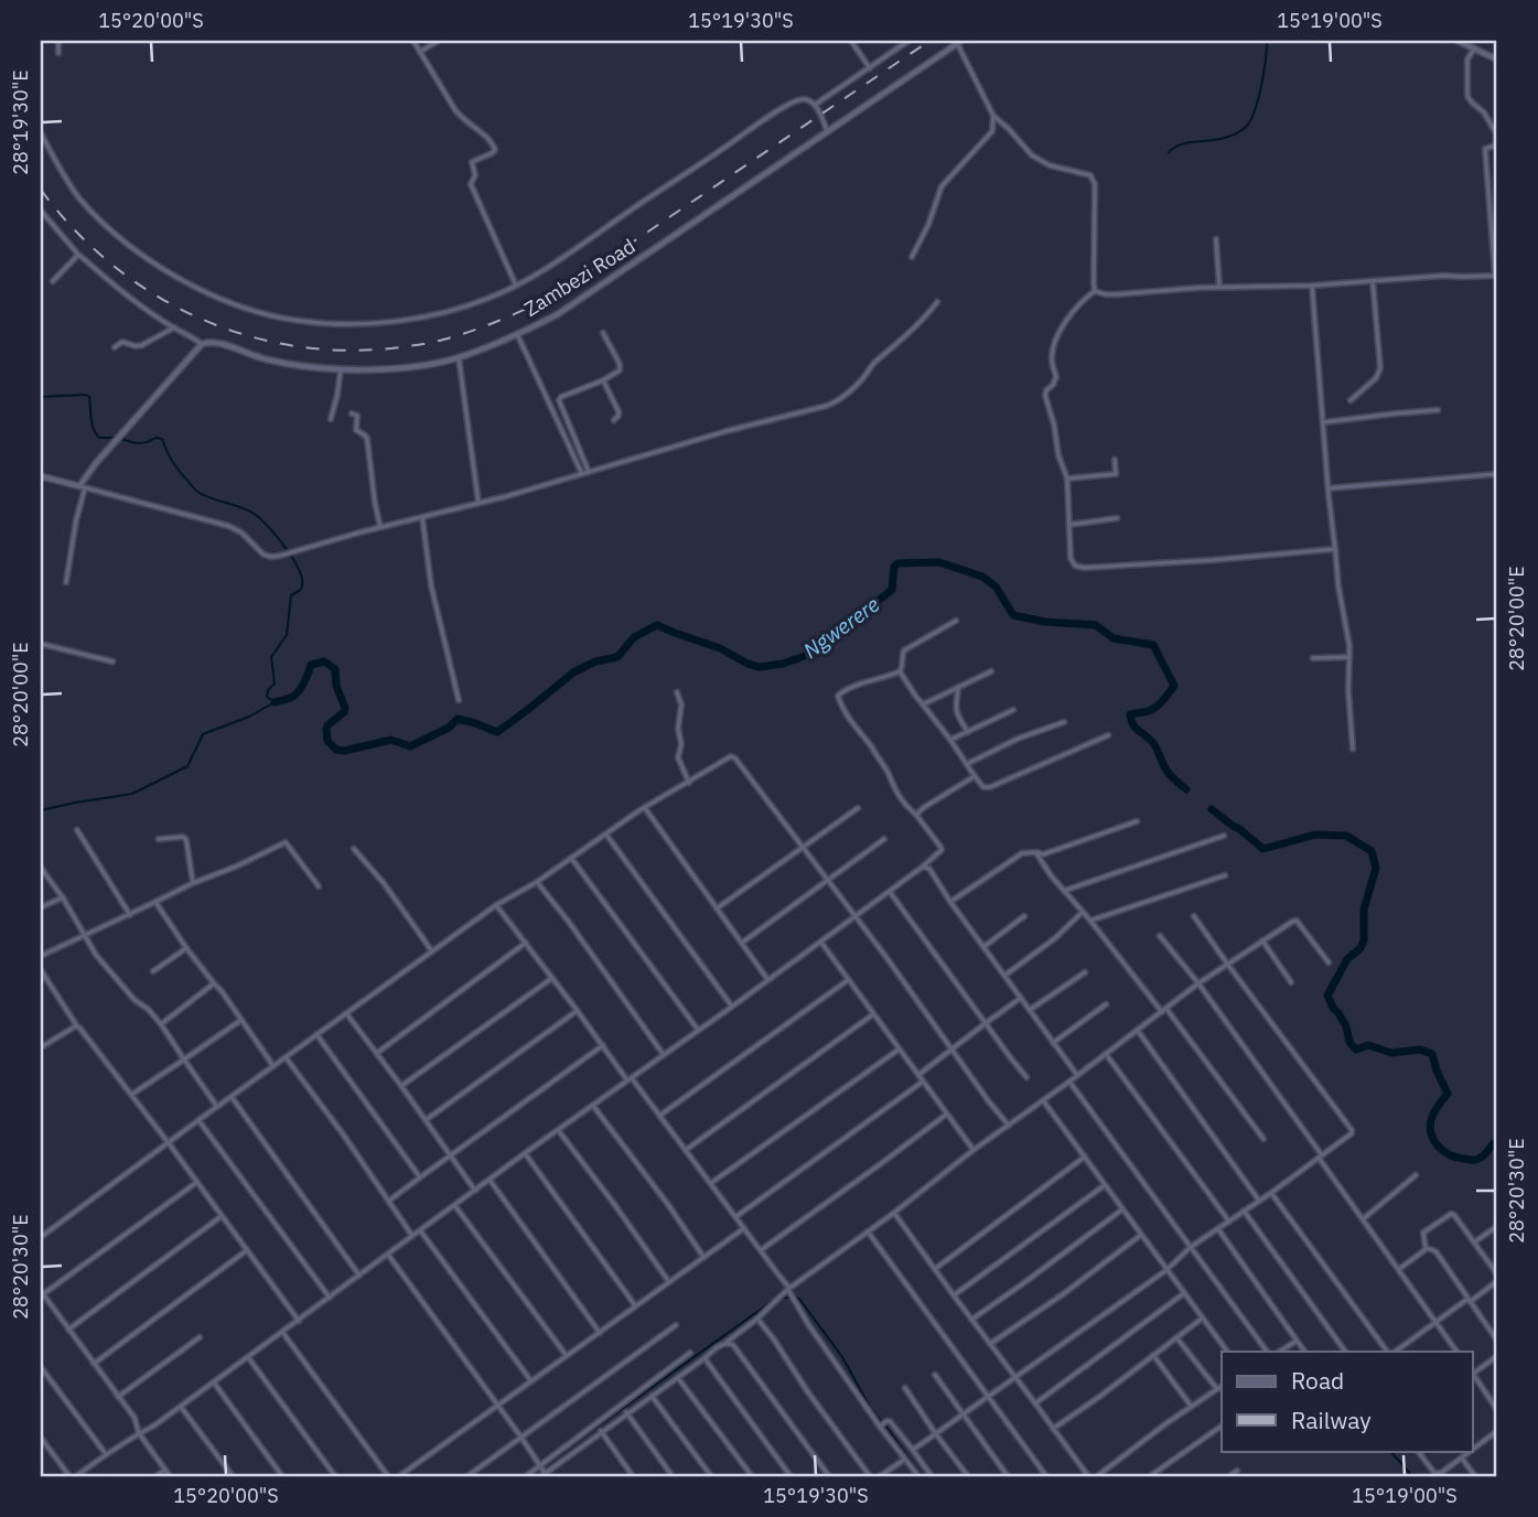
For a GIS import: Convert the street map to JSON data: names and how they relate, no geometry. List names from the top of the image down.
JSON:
{
  "streets": {
    "main road": ["Zambezi Road"]
  },
  "water": ["Ngwerere"],
  "legend": ["Road", "Railway"],
  "coordinates": [
    "15°20'00\"S",
    "15°19'30\"S",
    "15°19'00\"S",
    "28°19'30\"E",
    "28°20'00\"E",
    "28°20'30\"E"
  ]
}
